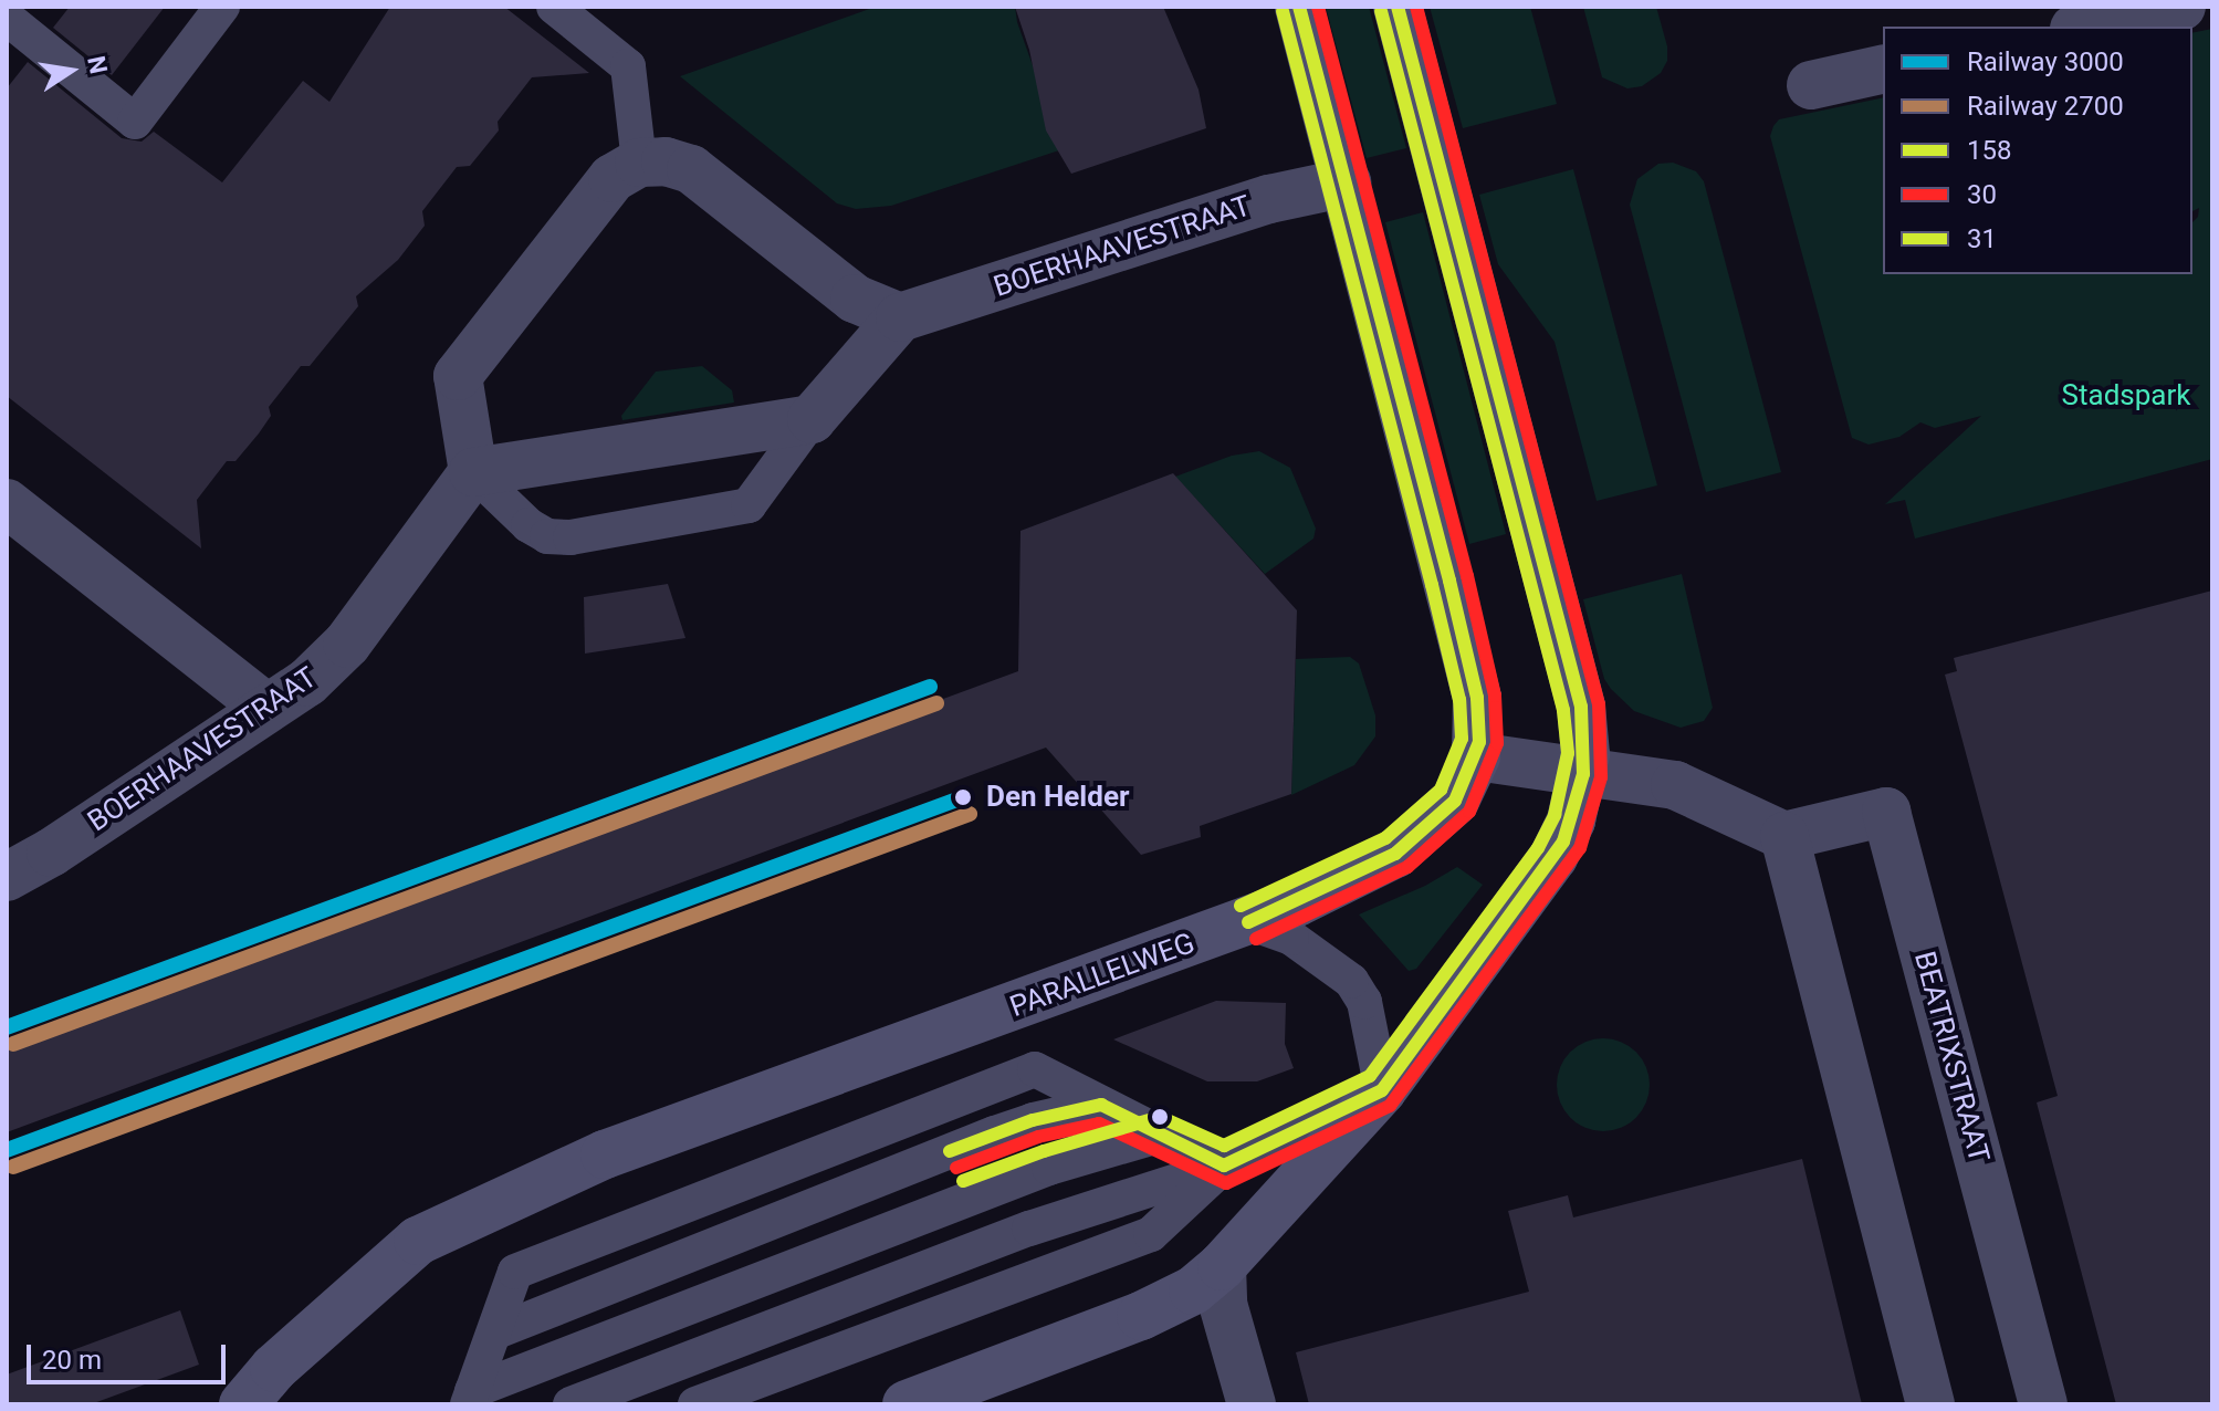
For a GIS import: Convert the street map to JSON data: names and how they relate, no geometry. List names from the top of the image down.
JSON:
{
  "streets": {
    "main road": ["PARALLELWEG"],
    "street": ["BOERHAAVESTRAAT", "BEATRIXSTRAAT"]
  },
  "parks": ["Stadspark"],
  "places": ["Den Helder"],
  "lines": [
    "transit line 158",
    "transit line 30",
    "transit line 31",
    "rail line 3000",
    "rail line 2700"
  ],
  "legend": [
    "Railway 3000",
    "Railway 2700",
    "158",
    "30",
    "31"
  ],
  "scale_bar": "20 m",
  "north": "right"
}
